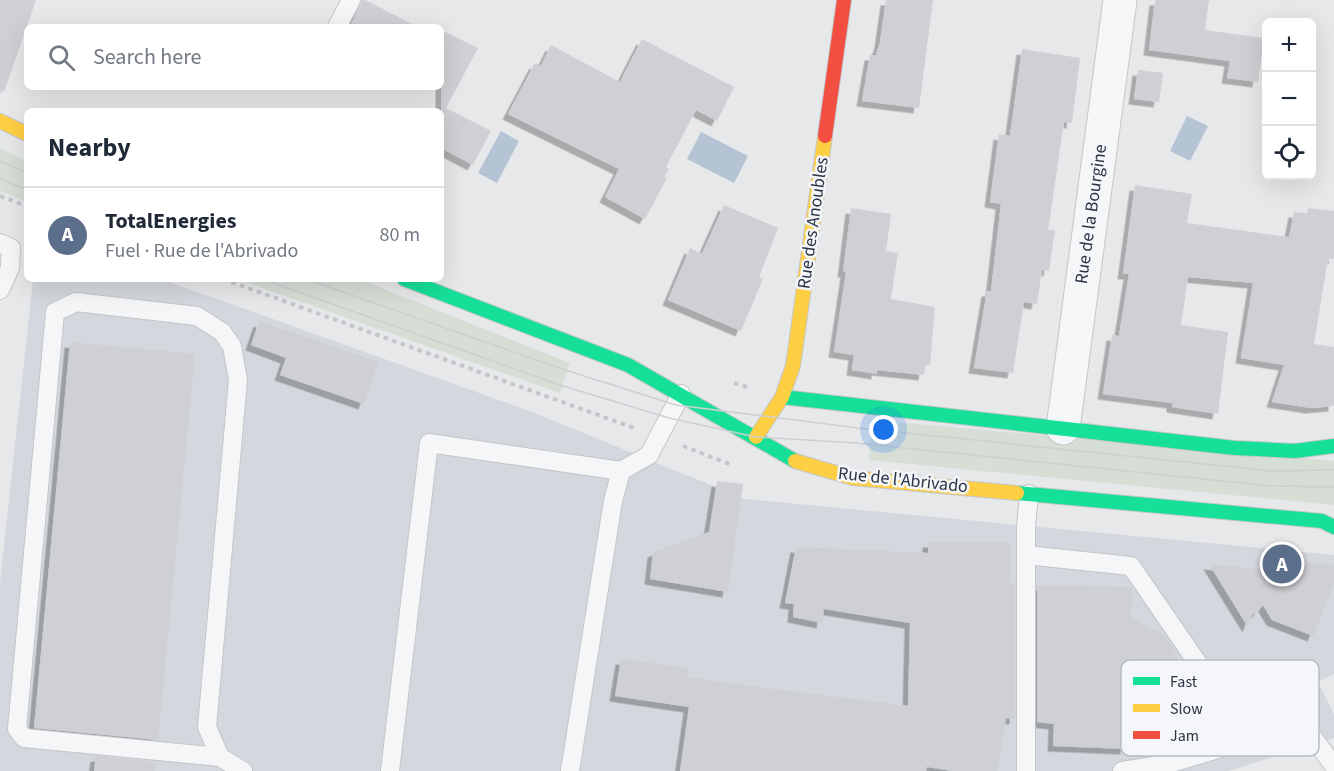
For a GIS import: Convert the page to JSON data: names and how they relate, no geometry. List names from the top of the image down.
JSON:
{
  "streets": {
    "street": ["Rue de la Bourgine", "Rue des Anoubles", "Rue de l'Abrivado"]
  },
  "crossings": [
    ["Rue des Anoubles", "Rue de l'Abrivado"]
  ],
  "legend": ["Fast", "Slow", "Jam"],
  "page": {
    "map_buttons": ["+", "−"],
    "search": "Search here",
    "heading": "Nearby",
    "list": [
      {
        "mark": "A",
        "name": "TotalEnergies",
        "note": "Fuel · Rue de l'Abrivado",
        "value": "80 m"
      }
    ],
    "pins": "A"
  }
}
